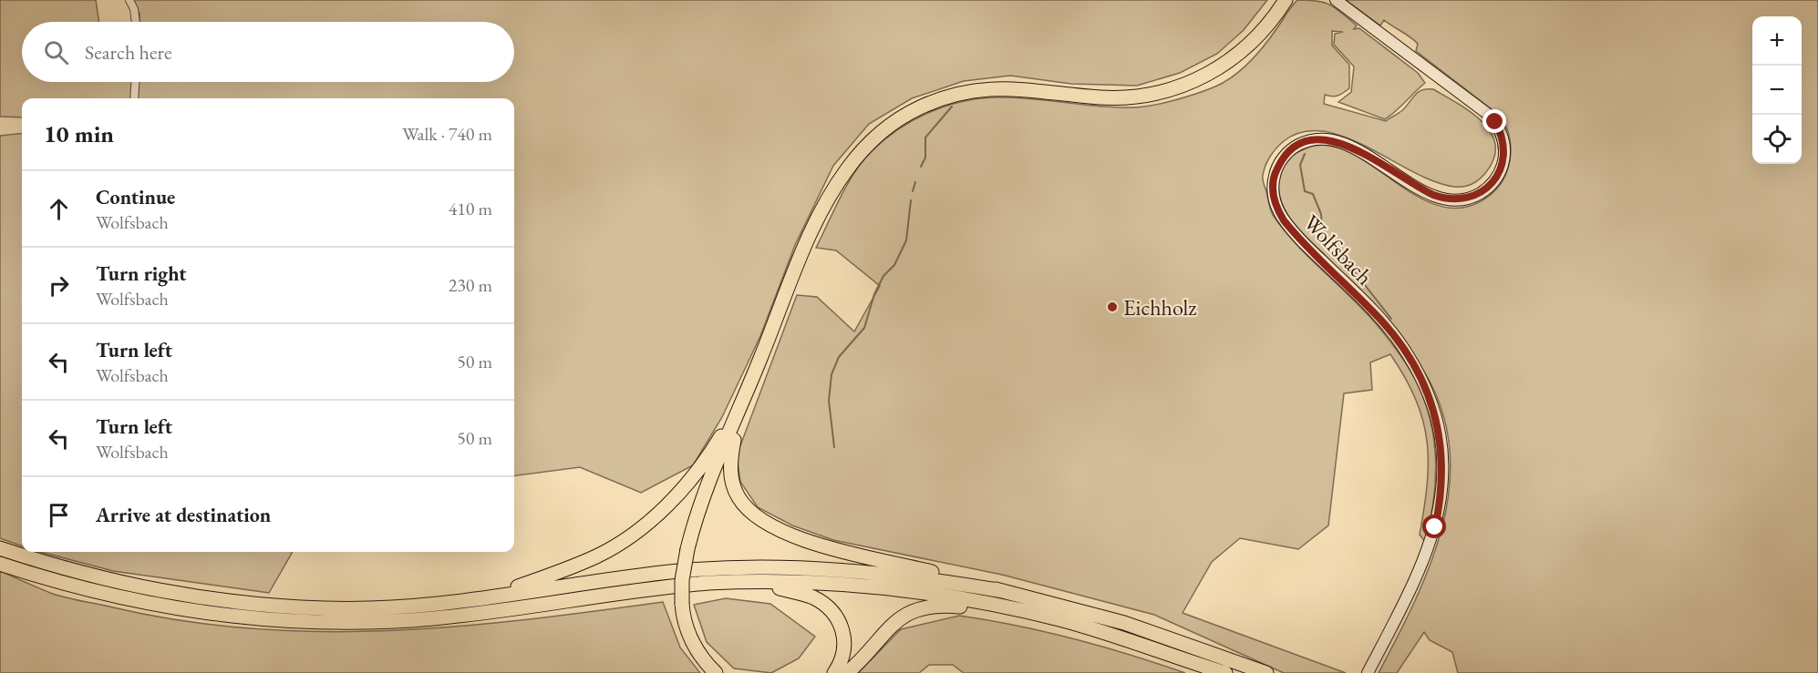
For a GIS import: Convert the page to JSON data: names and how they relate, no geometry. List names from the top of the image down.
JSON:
{
  "streets": {
    "main road": ["Wolfsbach"]
  },
  "places": ["Eichholz"],
  "page": {
    "map_buttons": ["+", "−"],
    "search": "Search here",
    "heading": ["10 min", "Walk · 740 m"],
    "list": [
      ["Continue", "Wolfsbach", "410 m"],
      ["Turn right", "Wolfsbach", "230 m"],
      ["Turn left", "Wolfsbach", "50 m"],
      ["Turn left", "Wolfsbach", "50 m"],
      "Arrive at destination"
    ]
  }
}
